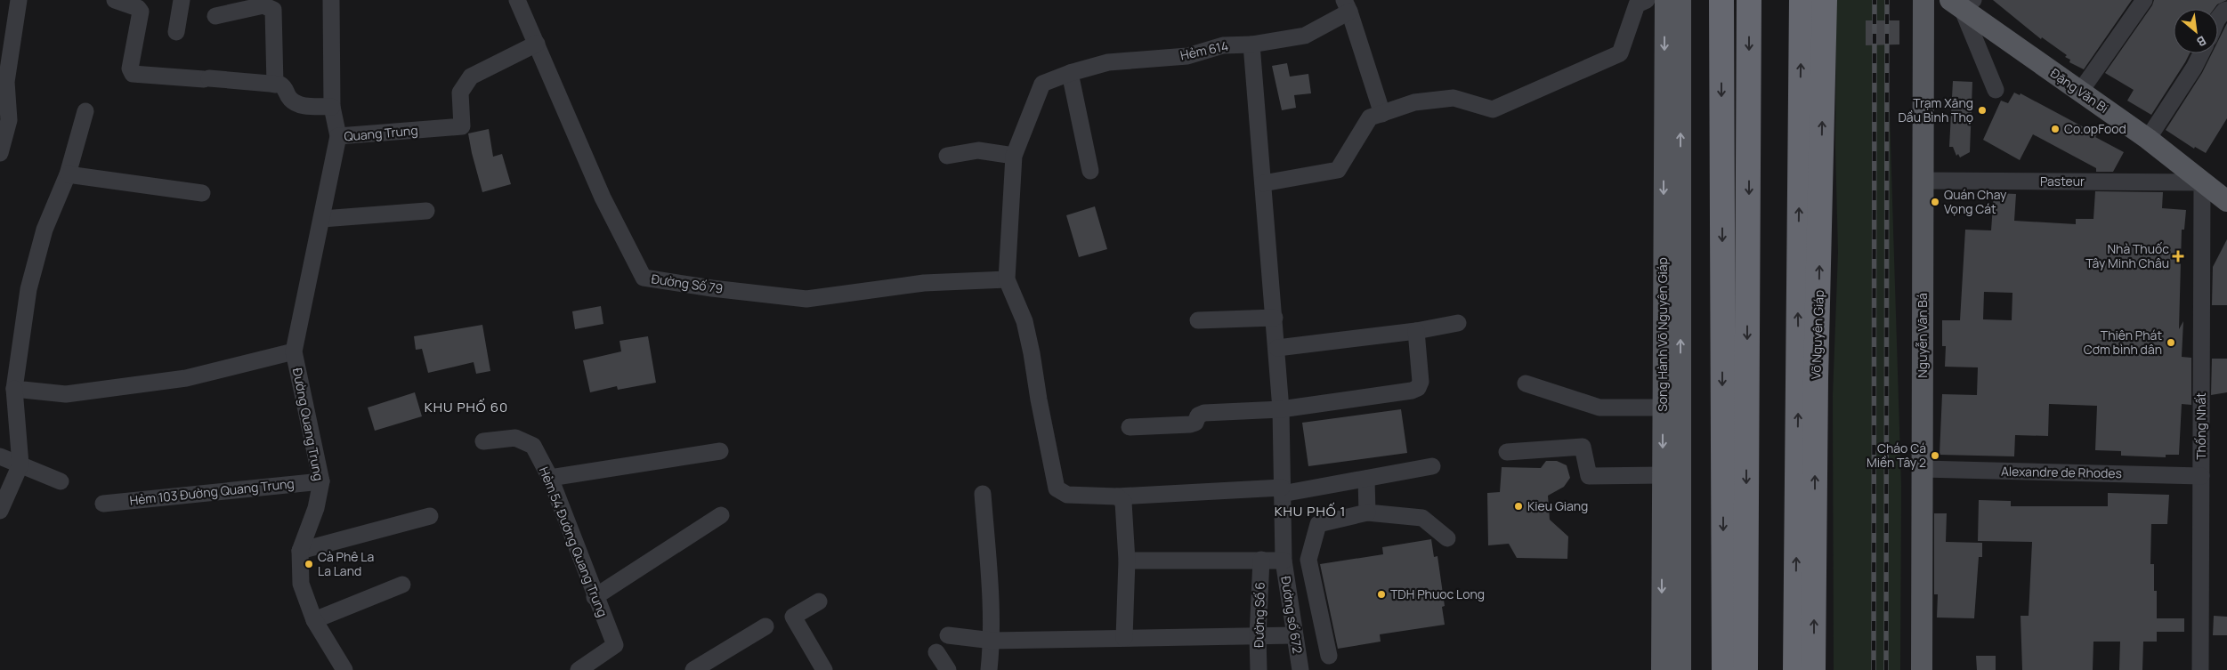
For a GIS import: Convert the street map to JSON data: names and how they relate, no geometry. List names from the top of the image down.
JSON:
{
  "streets": {
    "highway": ["Võ Nguyên Giáp"],
    "main road": ["Đặng Văn Bi", "Song Hành Võ Nguyên Giáp", "Nguyễn Văn Bá"],
    "street": [
      "Hẻm 614",
      "Quang Trung",
      "Pasteur",
      "Đường Số 79",
      "Đường Quang Trung",
      "Thống Nhất",
      "Alexandre de Rhodes",
      "Hẻm 103 Đường Quang Trung",
      "Hẻm 54 Đường Quang Trung",
      "Đường Số 6",
      "Đường số 672"
    ]
  },
  "crossings": [
    ["Hẻm 614", "Đường số 672"],
    ["Đặng Văn Bi", "Pasteur"],
    ["Đặng Văn Bi", "Thống Nhất"],
    ["Quang Trung", "Đường Số 79"],
    ["Quang Trung", "Đường Quang Trung"],
    ["Pasteur", "Nguyễn Văn Bá"],
    ["Pasteur", "Thống Nhất"],
    ["Nguyễn Văn Bá", "Alexandre de Rhodes"],
    ["Đường Quang Trung", "Hẻm 103 Đường Quang Trung"],
    ["Thống Nhất", "Alexandre de Rhodes"]
  ],
  "districts": ["KHU PHỐ 60", "KHU PHỐ 1"],
  "places": {
    "other": [
      "Trạm Xăng Dầu Bình Thọ",
      "Co.opFood",
      "Quán Chay Vọng Cát",
      "Thiên Phát Cơm bình dân",
      "Cháo Cá Miền Tây 2",
      "Kieu Giang",
      "Cà Phê La La Land",
      "TDH Phuoc Long"
    ],
    "health": ["Nhà Thuốc Tây Minh Châu"]
  },
  "north": "bottom right"
}
